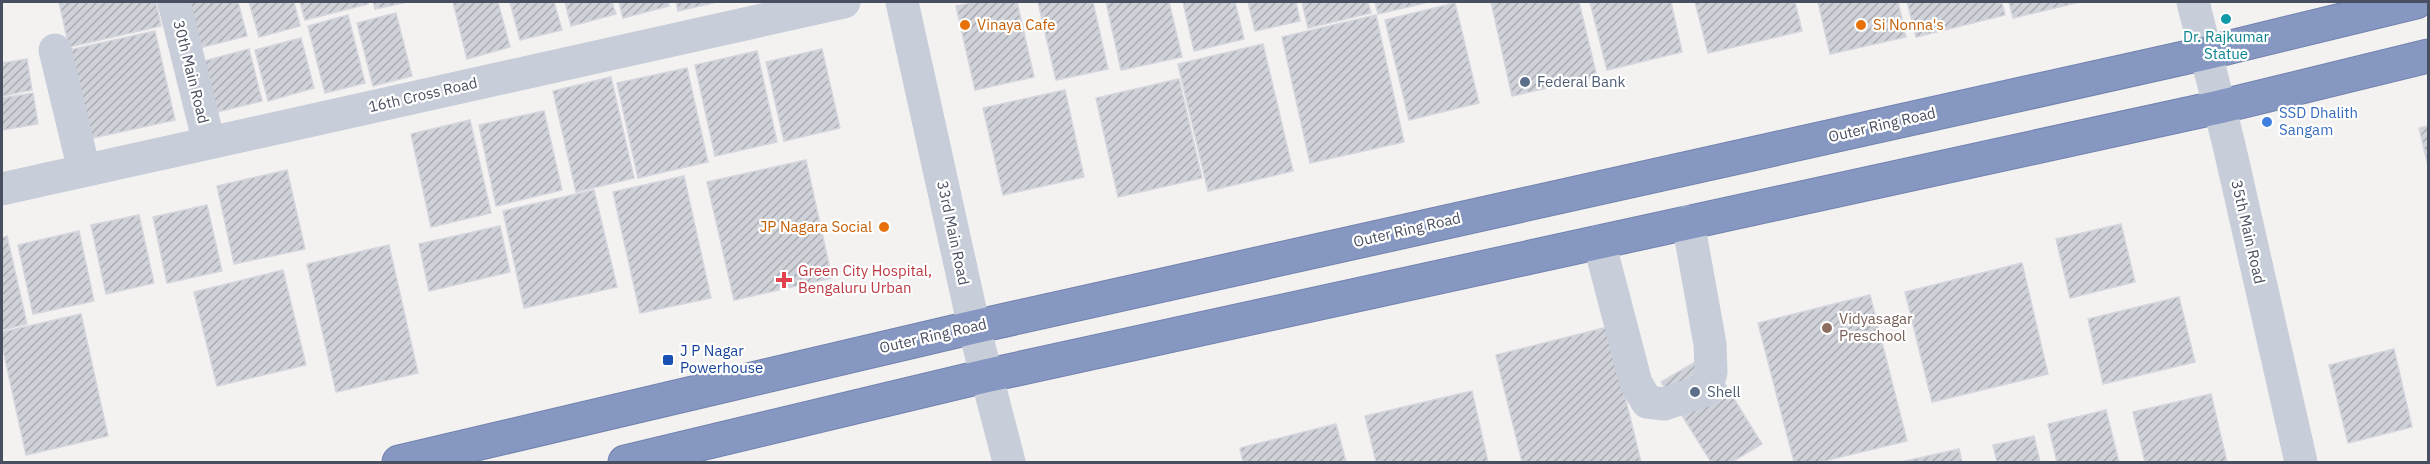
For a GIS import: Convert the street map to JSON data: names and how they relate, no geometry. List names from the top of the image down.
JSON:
{
  "streets": {
    "highway": ["Outer Ring Road"],
    "street": [
      "30th Main Road",
      "16th Cross Road",
      "35th Main Road",
      "33rd Main Road"
    ]
  },
  "crossings": [
    ["30th Main Road", "16th Cross Road"],
    ["Outer Ring Road", "35th Main Road"],
    ["Outer Ring Road", "33rd Main Road"]
  ],
  "places": {
    "other": [
      "Dr. Rajkumar Statue",
      "Vinaya Cafe",
      "Si Nonna's",
      "Federal Bank",
      "SSD Dhalith Sangam",
      "JP Nagara Social",
      "Vidyasagar Preschool",
      "Shell"
    ],
    "health": ["Green City Hospital, Bengaluru Urban"],
    "transit": ["J P Nagar Powerhouse"]
  }
}
